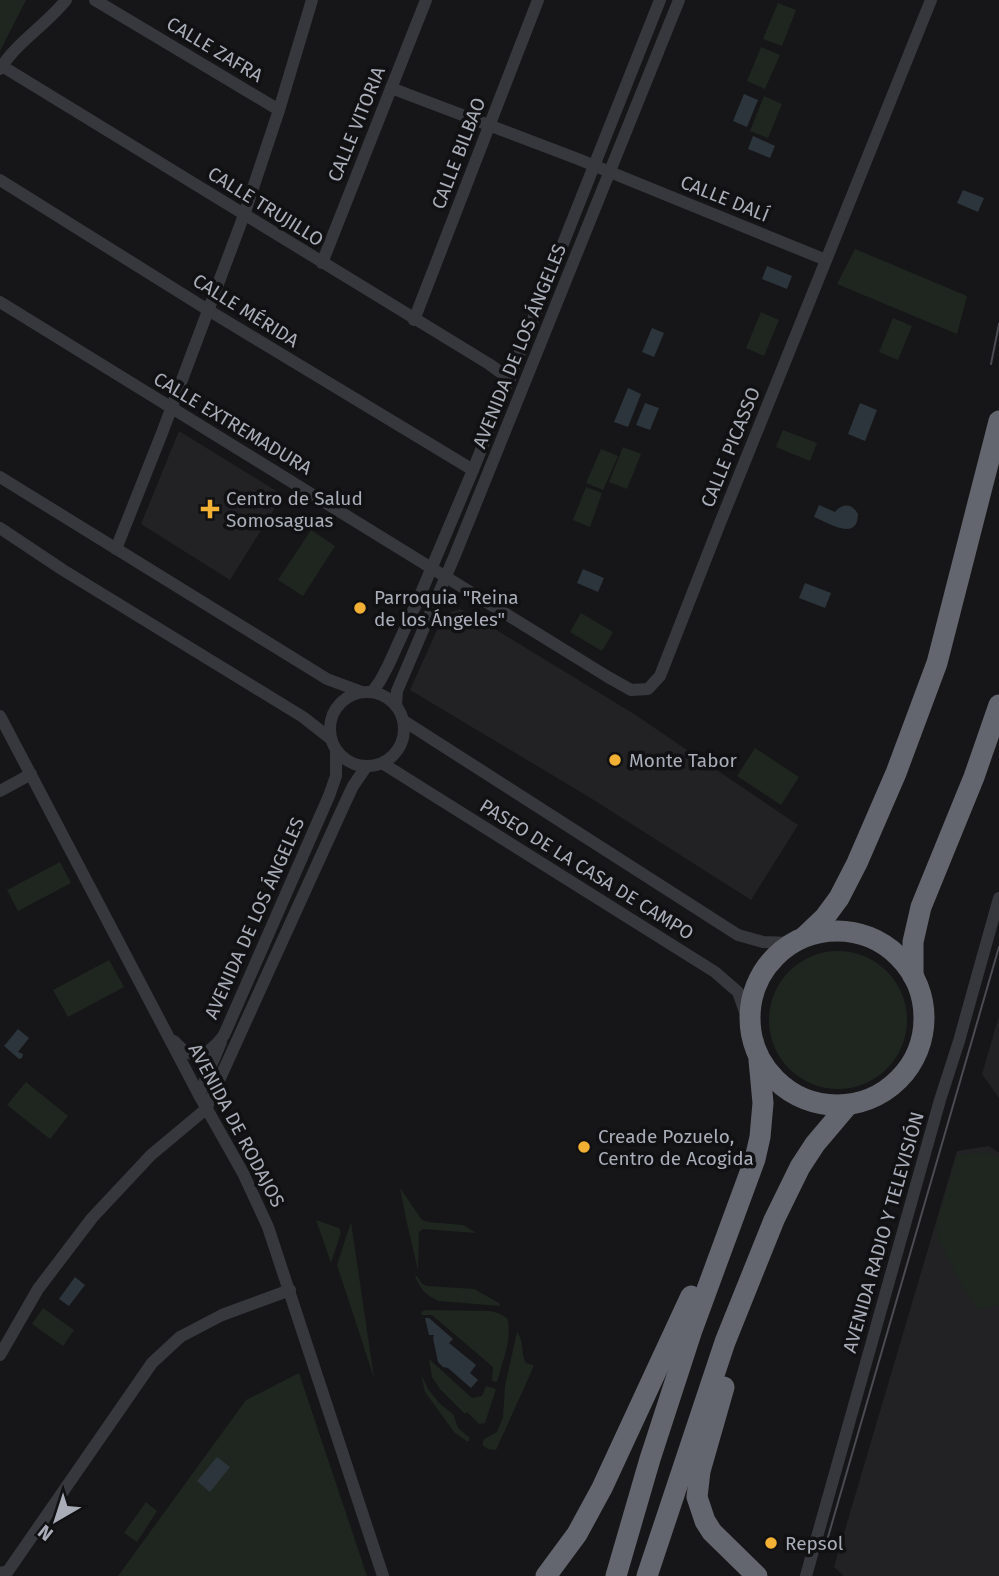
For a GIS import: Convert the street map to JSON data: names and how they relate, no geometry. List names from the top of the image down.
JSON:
{
  "streets": {
    "street": [
      "CALLE ZAFRA",
      "CALLE VITORIA",
      "CALLE BILBAO",
      "CALLE DALÍ",
      "CALLE TRUJILLO",
      "CALLE MÉRIDA",
      "AVENIDA DE LOS ÁNGELES",
      "CALLE EXTREMADURA",
      "CALLE PICASSO",
      "PASEO DE LA CASA DE CAMPO",
      "AVENIDA DE RODAJOS",
      "AVENIDA RADIO Y TELEVISIÓN"
    ]
  },
  "crossings": [
    ["CALLE VITORIA", "CALLE DALÍ"],
    ["CALLE VITORIA", "CALLE TRUJILLO"],
    ["CALLE BILBAO", "CALLE DALÍ"],
    ["CALLE BILBAO", "CALLE TRUJILLO"],
    ["CALLE DALÍ", "AVENIDA DE LOS ÁNGELES"],
    ["CALLE DALÍ", "CALLE PICASSO"],
    ["CALLE TRUJILLO", "AVENIDA DE LOS ÁNGELES"],
    ["CALLE MÉRIDA", "AVENIDA DE LOS ÁNGELES"],
    ["AVENIDA DE LOS ÁNGELES", "CALLE EXTREMADURA"],
    ["AVENIDA DE LOS ÁNGELES", "CALLE PICASSO"],
    ["AVENIDA DE LOS ÁNGELES", "PASEO DE LA CASA DE CAMPO"],
    ["AVENIDA DE LOS ÁNGELES", "AVENIDA DE RODAJOS"],
    ["CALLE EXTREMADURA", "CALLE PICASSO"]
  ],
  "places": {
    "health": ["Centro de Salud Somosaguas"],
    "other": [
      "Parroquia \"Reina de los Ángeles\"",
      "Monte Tabor",
      "Creade Pozuelo, Centro de Acogida",
      "Repsol"
    ]
  },
  "north": "bottom left"
}
